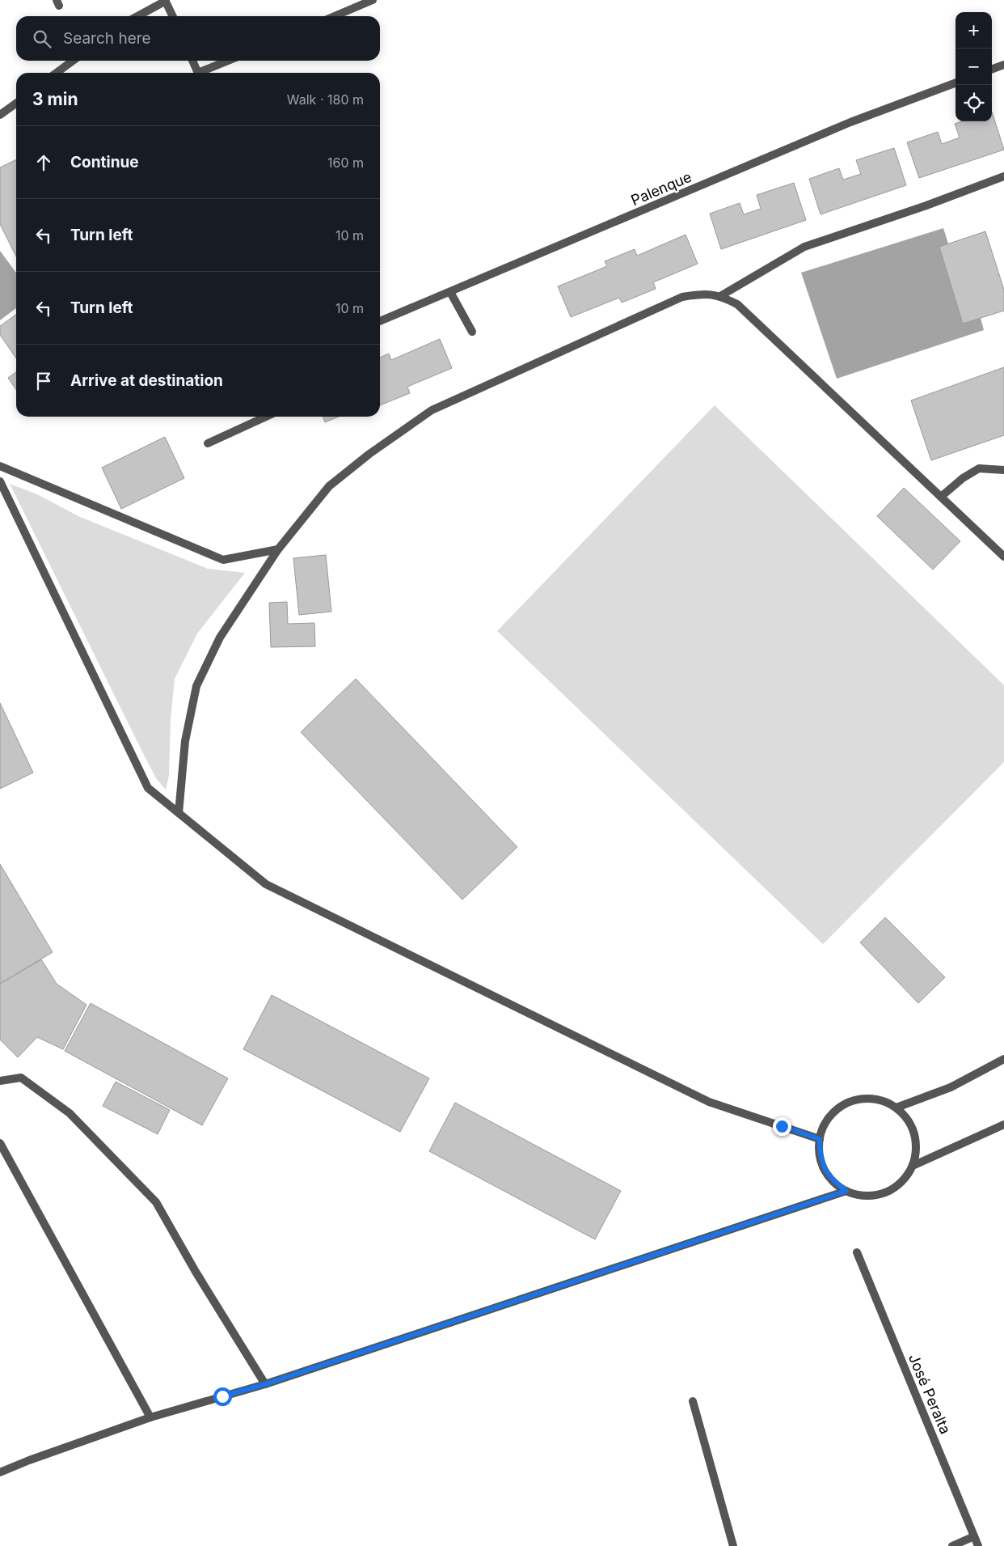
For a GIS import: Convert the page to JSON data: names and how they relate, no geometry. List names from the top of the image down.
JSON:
{
  "streets": {
    "street": ["Palenque", "José Peralta"]
  },
  "page": {
    "map_buttons": ["+", "−"],
    "search": "Search here",
    "heading": ["3 min", "Walk · 180 m"],
    "list": [
      ["Continue", "160 m"],
      ["Turn left", "10 m"],
      ["Turn left", "10 m"],
      "Arrive at destination"
    ]
  }
}
